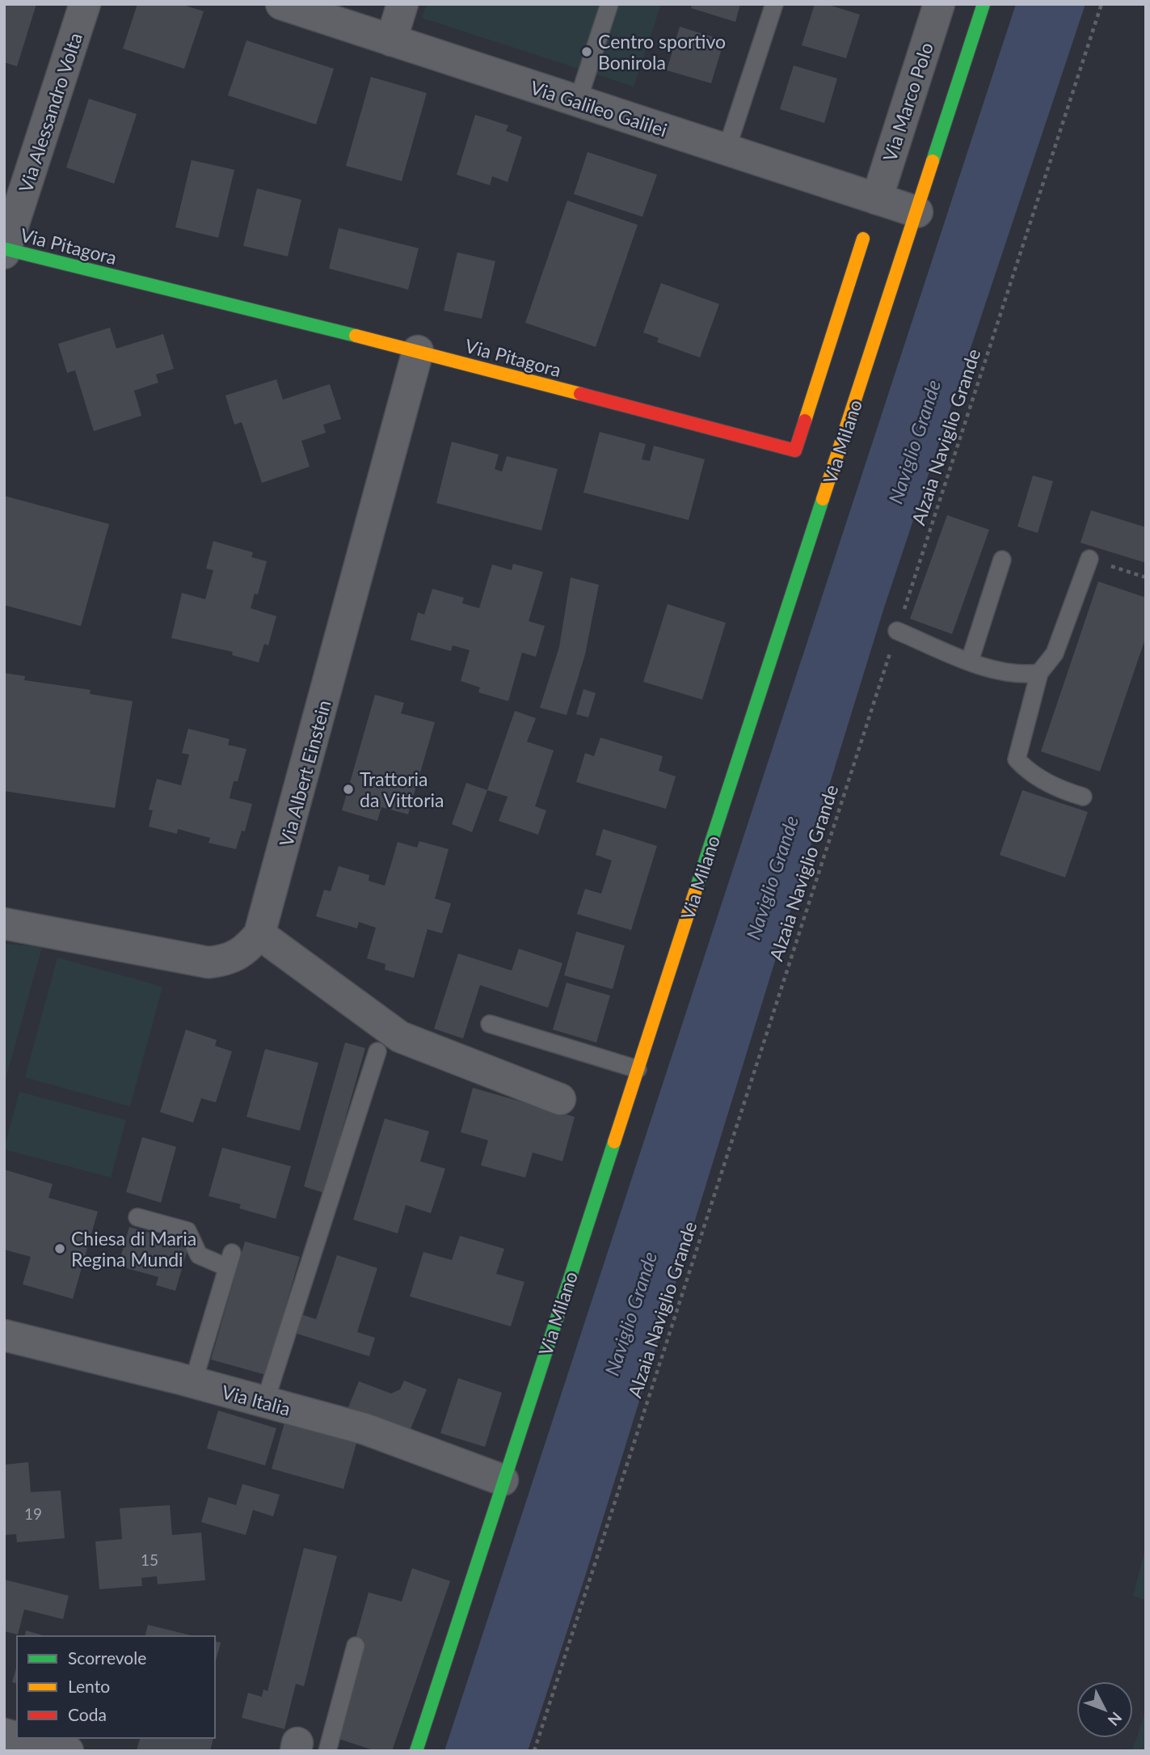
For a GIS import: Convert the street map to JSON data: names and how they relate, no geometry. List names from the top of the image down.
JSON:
{
  "streets": {
    "main road": ["Via Pitagora", "Via Milano"],
    "street": [
      "Via Marco Polo",
      "Via Galileo Galilei",
      "Via Alessandro Volta",
      "Via Albert Einstein",
      "Via Italia"
    ],
    "path": ["Alzaia Naviglio Grande"]
  },
  "crossings": [
    ["Via Marco Polo", "Via Galileo Galilei"],
    ["Via Galileo Galilei", "Via Milano"],
    ["Via Alessandro Volta", "Via Pitagora"],
    ["Via Pitagora", "Via Albert Einstein"],
    ["Via Milano", "Via Italia"]
  ],
  "water": ["Naviglio Grande"],
  "places": ["Centro sportivo Bonirola", "Trattoria da Vittoria", "Chiesa di Maria Regina Mundi"],
  "house_numbers": ["19", "15"],
  "legend": ["Scorrevole", "Lento", "Coda"],
  "north": "bottom right"
}
